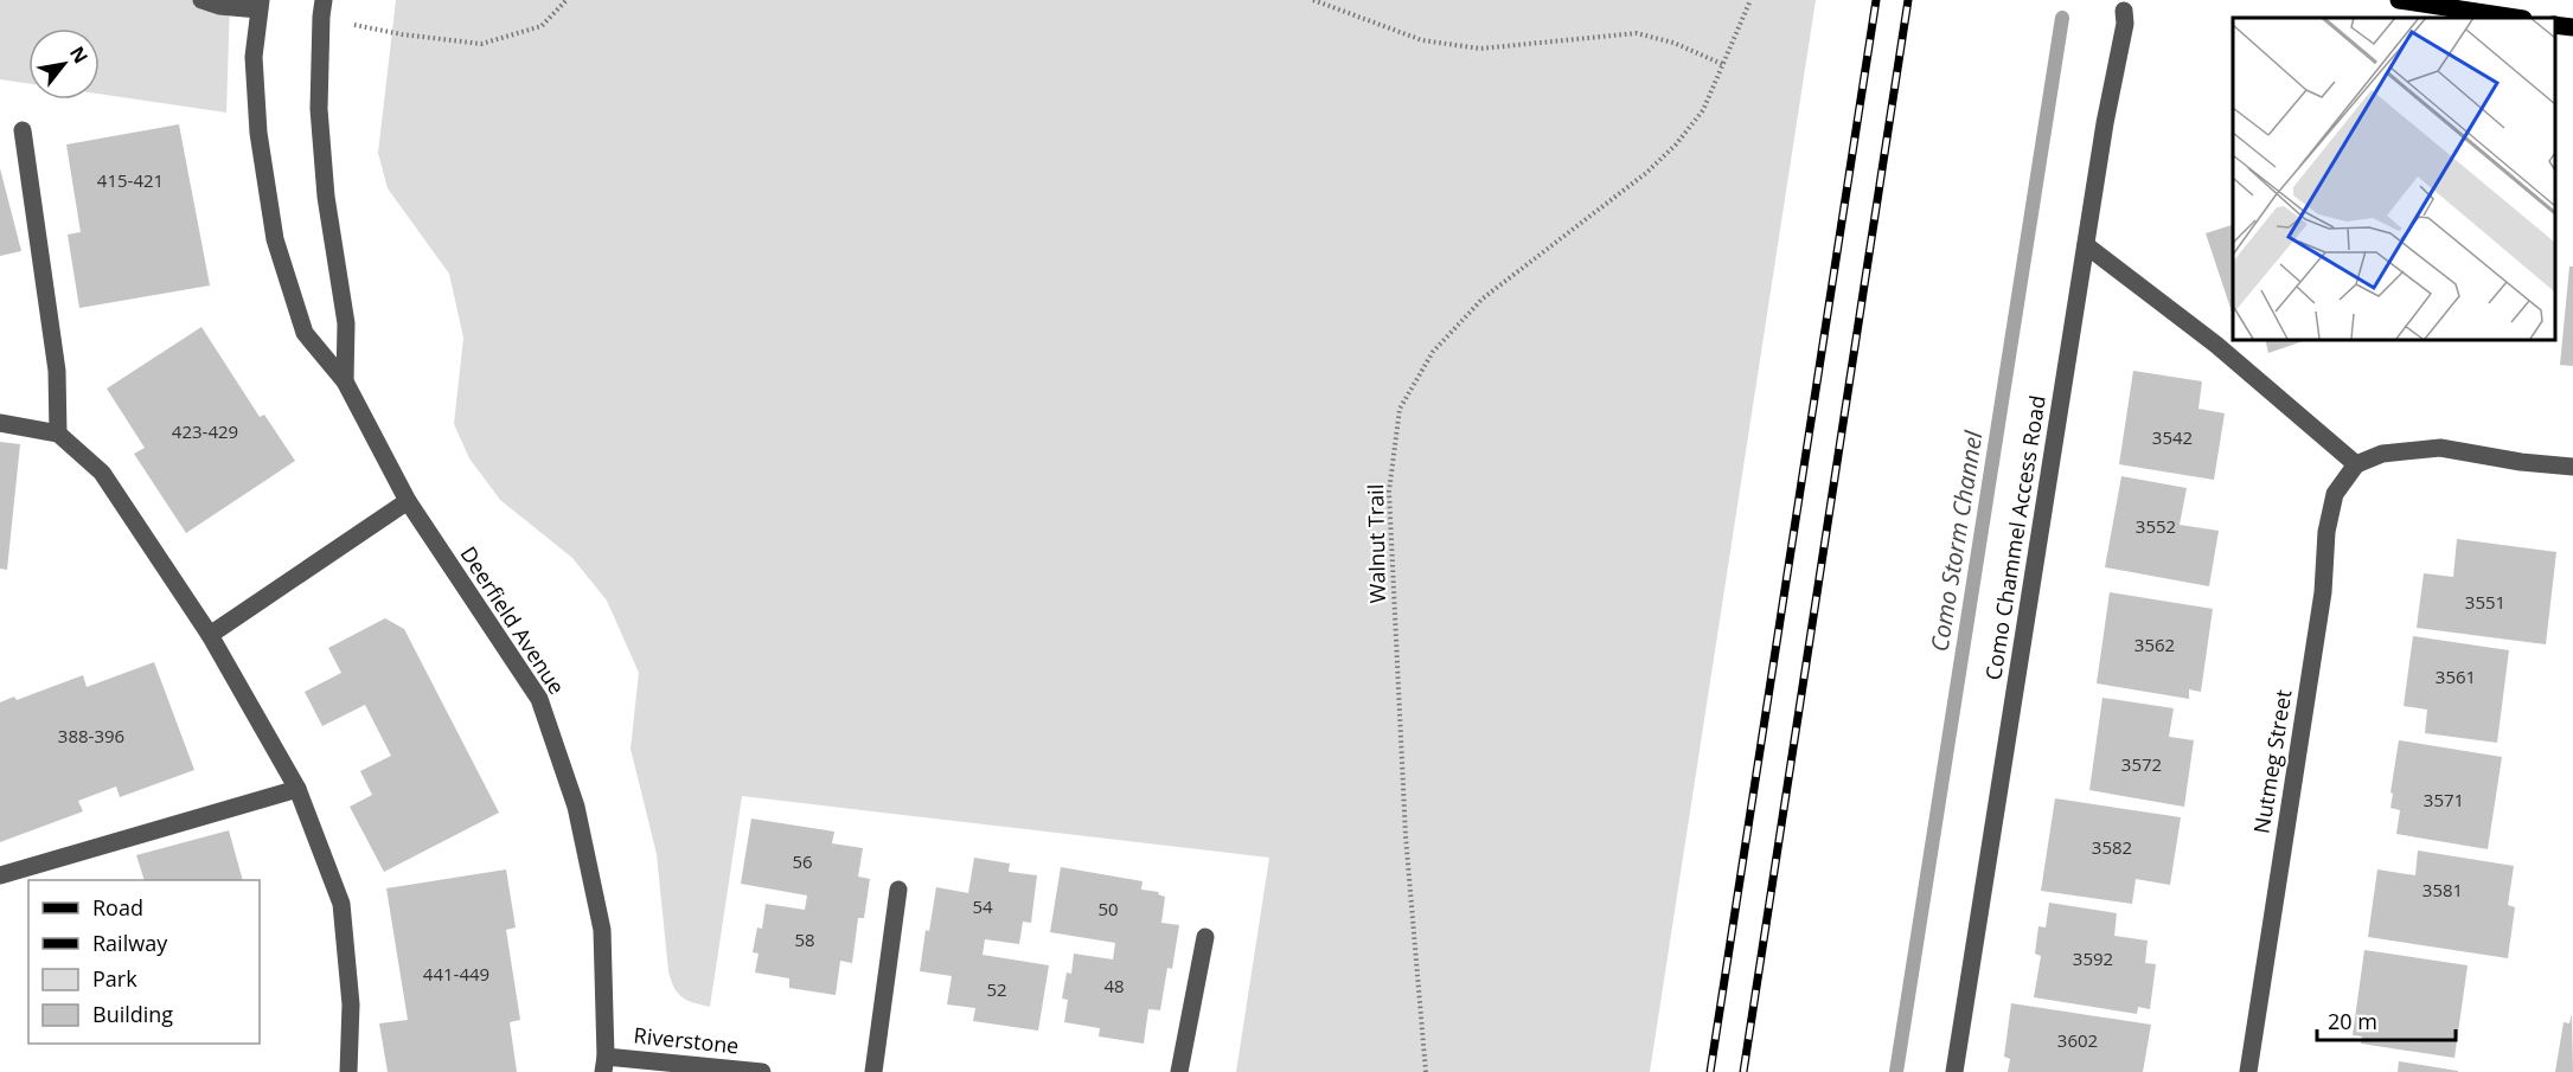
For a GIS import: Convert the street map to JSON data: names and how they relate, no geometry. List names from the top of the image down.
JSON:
{
  "streets": {
    "street": [
      "Como Chammel Access Road",
      "Deerfield Avenue",
      "Nutmeg Street",
      "Riverstone"
    ],
    "path": ["Walnut Trail"]
  },
  "crossings": [
    ["Deerfield Avenue", "Riverstone"]
  ],
  "water": ["Como Storm Channel"],
  "house_numbers": [
    "415-421",
    "423-429",
    "3542",
    "3552",
    "3551",
    "3562",
    "3561",
    "388-396",
    "3572",
    "3571",
    "3582",
    "56",
    "3581",
    "54",
    "50",
    "58",
    "3592",
    "441-449",
    "48",
    "52",
    "3602"
  ],
  "legend": [
    "Road",
    "Railway",
    "Park",
    "Building"
  ],
  "scale_bar": "20 m",
  "north": "top right"
}
